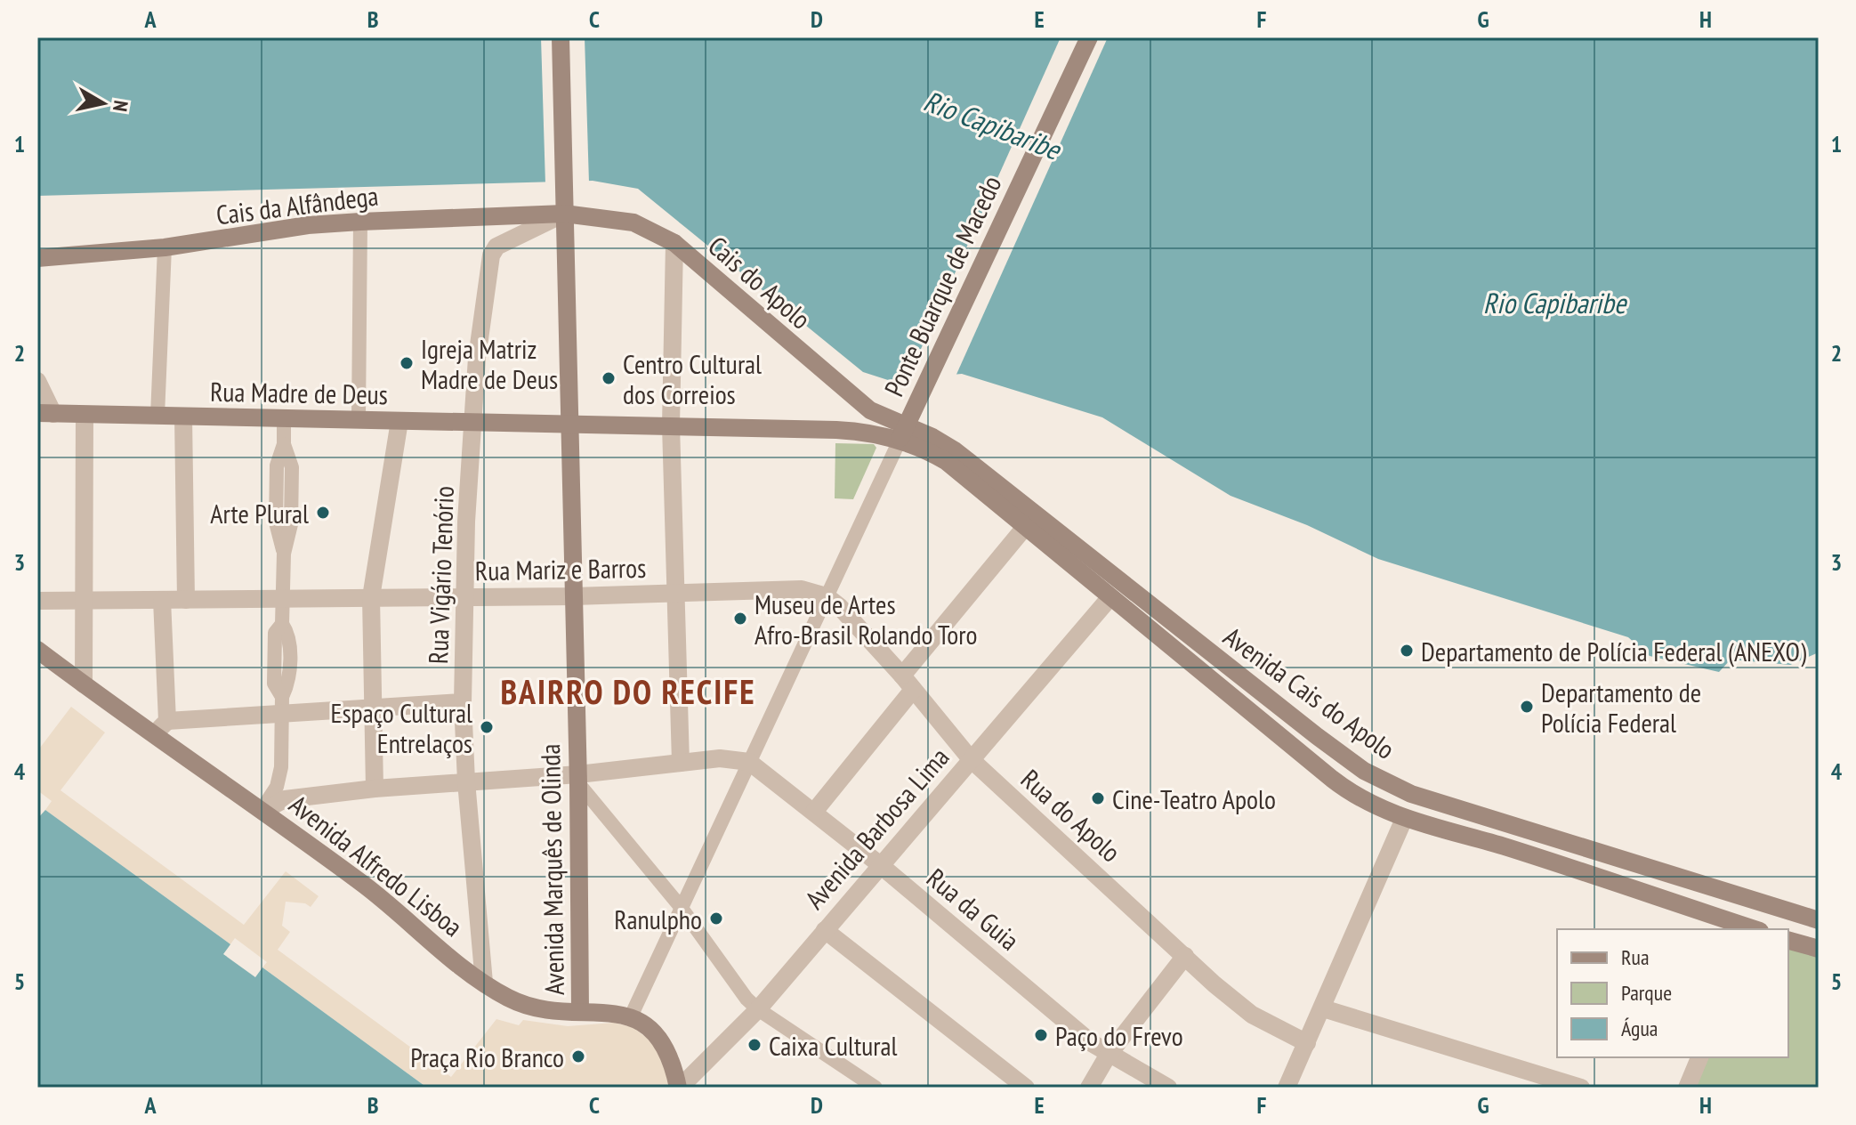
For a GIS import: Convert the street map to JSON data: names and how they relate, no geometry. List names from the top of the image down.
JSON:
{
  "streets": {
    "main road": [
      "Cais da Alfândega",
      "Cais do Apolo",
      "Ponte Buarque de Macedo",
      "Rua Madre de Deus",
      "Avenida Cais do Apolo",
      "Avenida Alfredo Lisboa",
      "Avenida Marquês de Olinda"
    ],
    "street": [
      "Rua Mariz e Barros",
      "Rua Vigário Tenório",
      "Rua do Apolo",
      "Avenida Barbosa Lima",
      "Rua da Guia"
    ]
  },
  "crossings": [
    ["Cais da Alfândega", "Cais do Apolo"],
    ["Cais da Alfândega", "Rua Vigário Tenório"],
    ["Cais da Alfândega", "Avenida Marquês de Olinda"],
    ["Cais do Apolo", "Ponte Buarque de Macedo"],
    ["Cais do Apolo", "Rua Madre de Deus"],
    ["Cais do Apolo", "Rua Vigário Tenório"],
    ["Cais do Apolo", "Avenida Cais do Apolo"],
    ["Cais do Apolo", "Avenida Marquês de Olinda"],
    ["Ponte Buarque de Macedo", "Rua Madre de Deus"],
    ["Ponte Buarque de Macedo", "Avenida Cais do Apolo"],
    ["Rua Madre de Deus", "Rua Vigário Tenório"],
    ["Rua Madre de Deus", "Avenida Cais do Apolo"],
    ["Rua Madre de Deus", "Avenida Marquês de Olinda"],
    ["Rua Mariz e Barros", "Rua Vigário Tenório"],
    ["Rua Mariz e Barros", "Rua do Apolo"],
    ["Rua Mariz e Barros", "Avenida Marquês de Olinda"],
    ["Rua Vigário Tenório", "Avenida Alfredo Lisboa"],
    ["Rua Vigário Tenório", "Avenida Marquês de Olinda"],
    ["Avenida Cais do Apolo", "Avenida Barbosa Lima"],
    ["Rua do Apolo", "Avenida Barbosa Lima"],
    ["Avenida Barbosa Lima", "Rua da Guia"],
    ["Avenida Alfredo Lisboa", "Avenida Marquês de Olinda"]
  ],
  "districts": ["BAIRRO DO RECIFE"],
  "water": ["Rio Capibaribe"],
  "places": [
    "Igreja Matriz Madre de Deus",
    "Centro Cultural dos Correios",
    "Arte Plural",
    "Museu de Artes Afro-Brasil Rolando Toro",
    "Departamento de Polícia Federal (ANEXO)",
    "Departamento de Polícia Federal",
    "Espaço Cultural Entrelaços",
    "Cine-Teatro Apolo",
    "Ranulpho",
    "Paço do Frevo",
    "Caixa Cultural",
    "Praça Rio Branco"
  ],
  "legend": ["Rua", "Parque", "Água"],
  "north": "right",
  "grid": {
    "columns": [
      "A",
      "B",
      "C",
      "D",
      "E",
      "F",
      "G",
      "H"
    ],
    "rows": [
      "1",
      "2",
      "3",
      "4",
      "5"
    ]
  }
}
